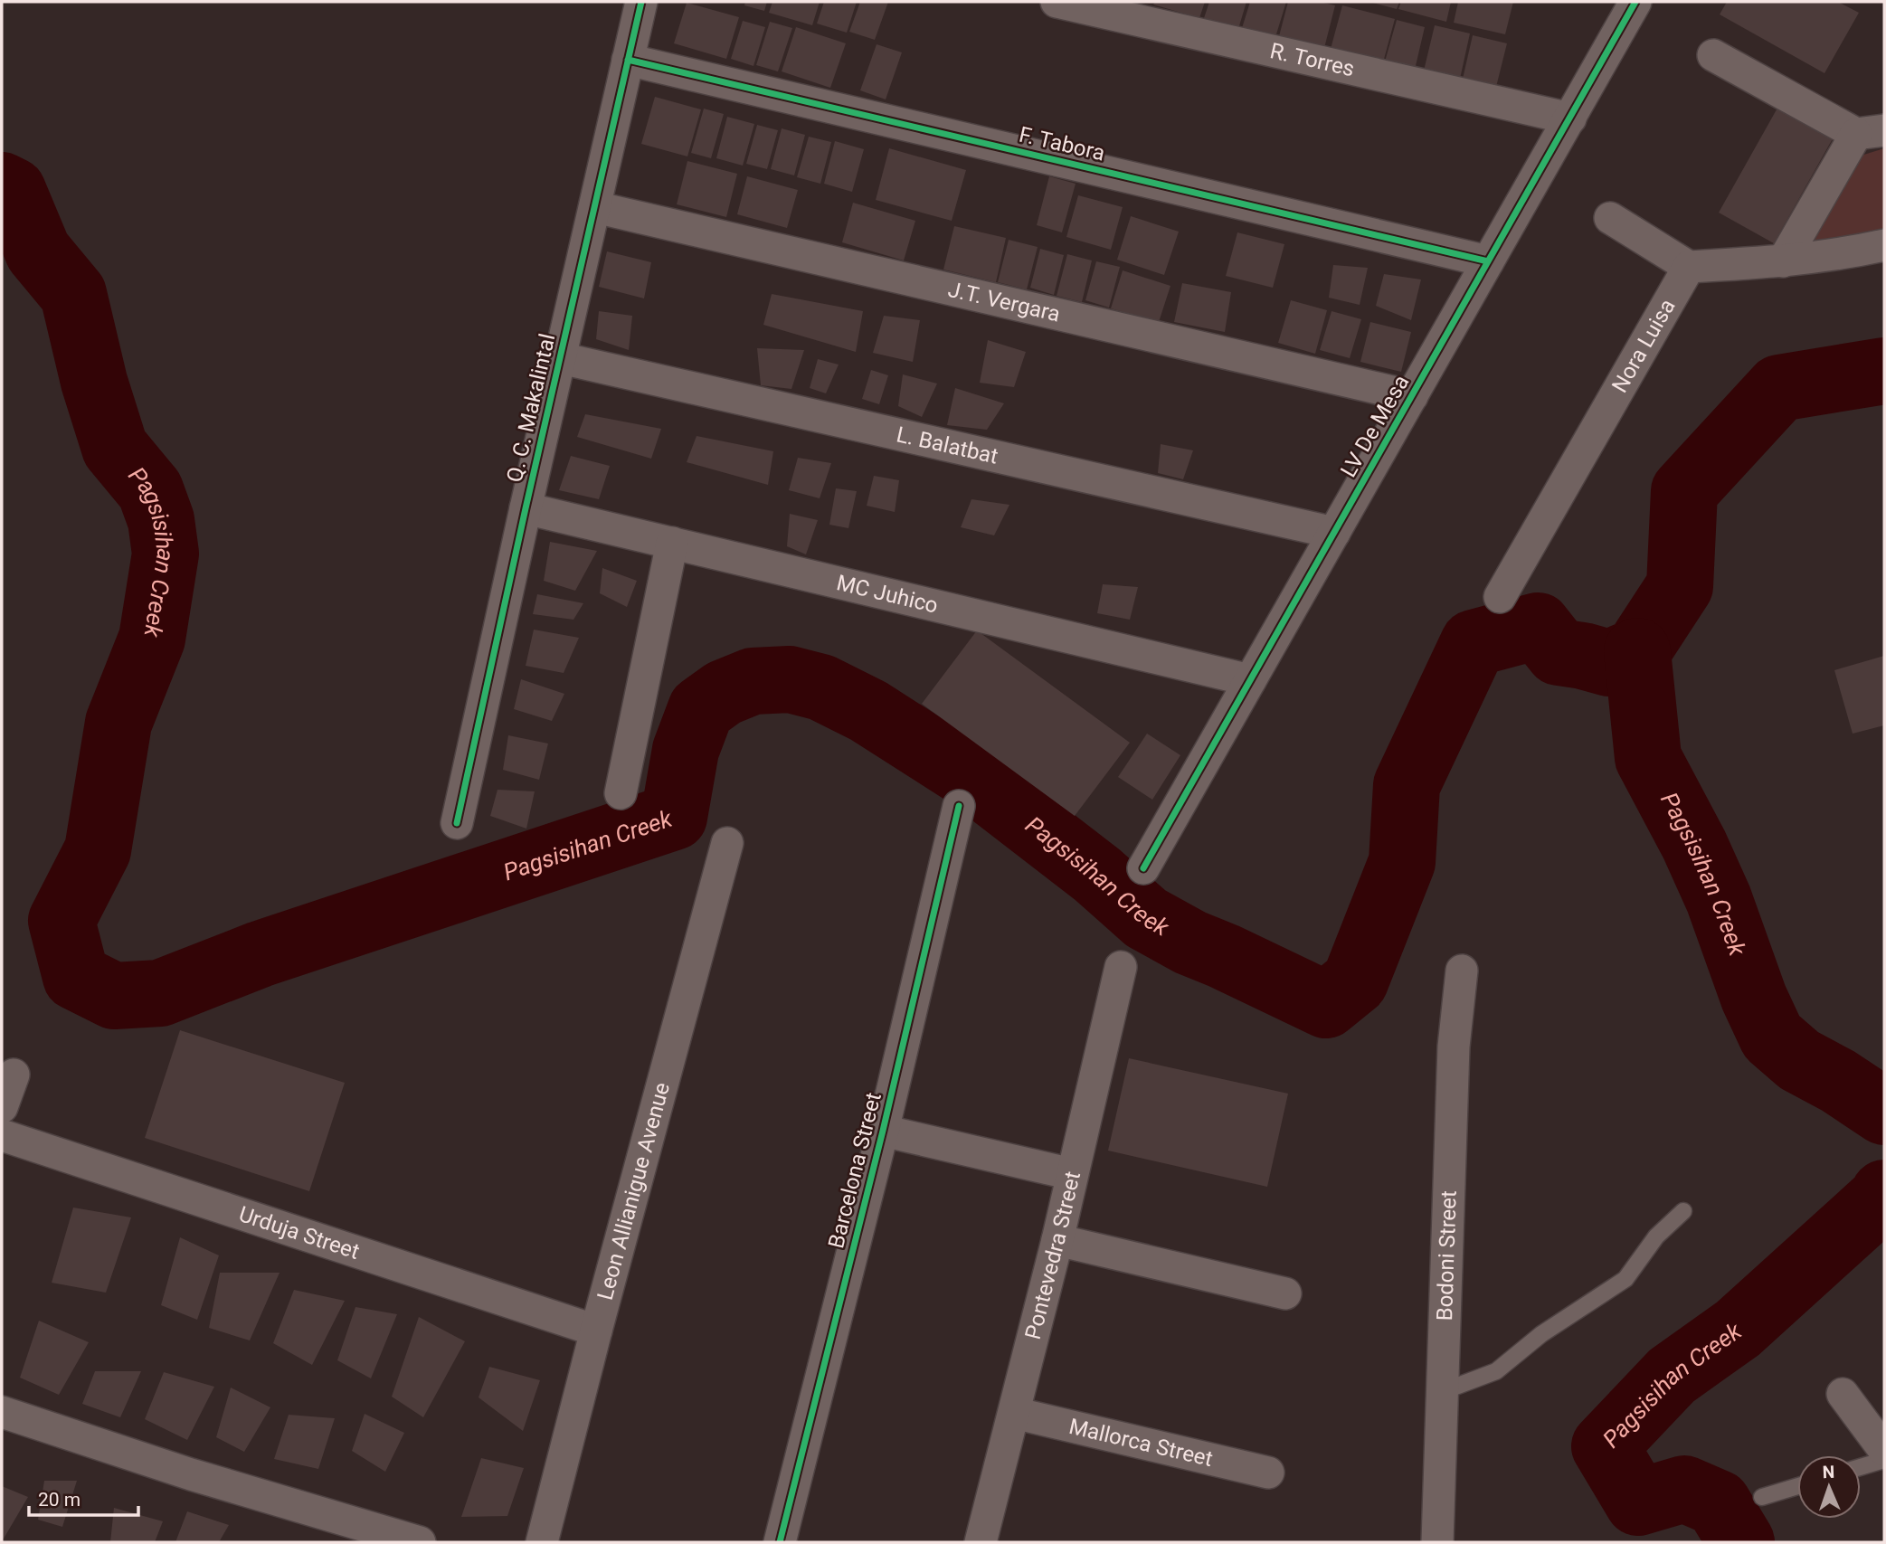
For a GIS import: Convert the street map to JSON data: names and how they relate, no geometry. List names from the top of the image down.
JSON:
{
  "streets": {
    "street": [
      "R. Torres",
      "F. Tabora",
      "J.T. Vergara",
      "Nora Luisa",
      "Q. C. Makalintal",
      "LV De Mesa",
      "L. Balatbat",
      "MC Juhico",
      "Barcelona Street",
      "Leon Allianigue Avenue",
      "Urduja Street",
      "Pontevedra Street",
      "Bodoni Street",
      "Mallorca Street"
    ]
  },
  "crossings": [
    ["R. Torres", "LV De Mesa"],
    ["F. Tabora", "Q. C. Makalintal"],
    ["F. Tabora", "LV De Mesa"],
    ["J.T. Vergara", "Q. C. Makalintal"],
    ["J.T. Vergara", "LV De Mesa"],
    ["Q. C. Makalintal", "L. Balatbat"],
    ["Q. C. Makalintal", "MC Juhico"],
    ["LV De Mesa", "L. Balatbat"],
    ["LV De Mesa", "MC Juhico"],
    ["Leon Allianigue Avenue", "Urduja Street"],
    ["Pontevedra Street", "Mallorca Street"]
  ],
  "water": ["Pagsisihan Creek"],
  "scale_bar": "20 m",
  "north": "top"
}
